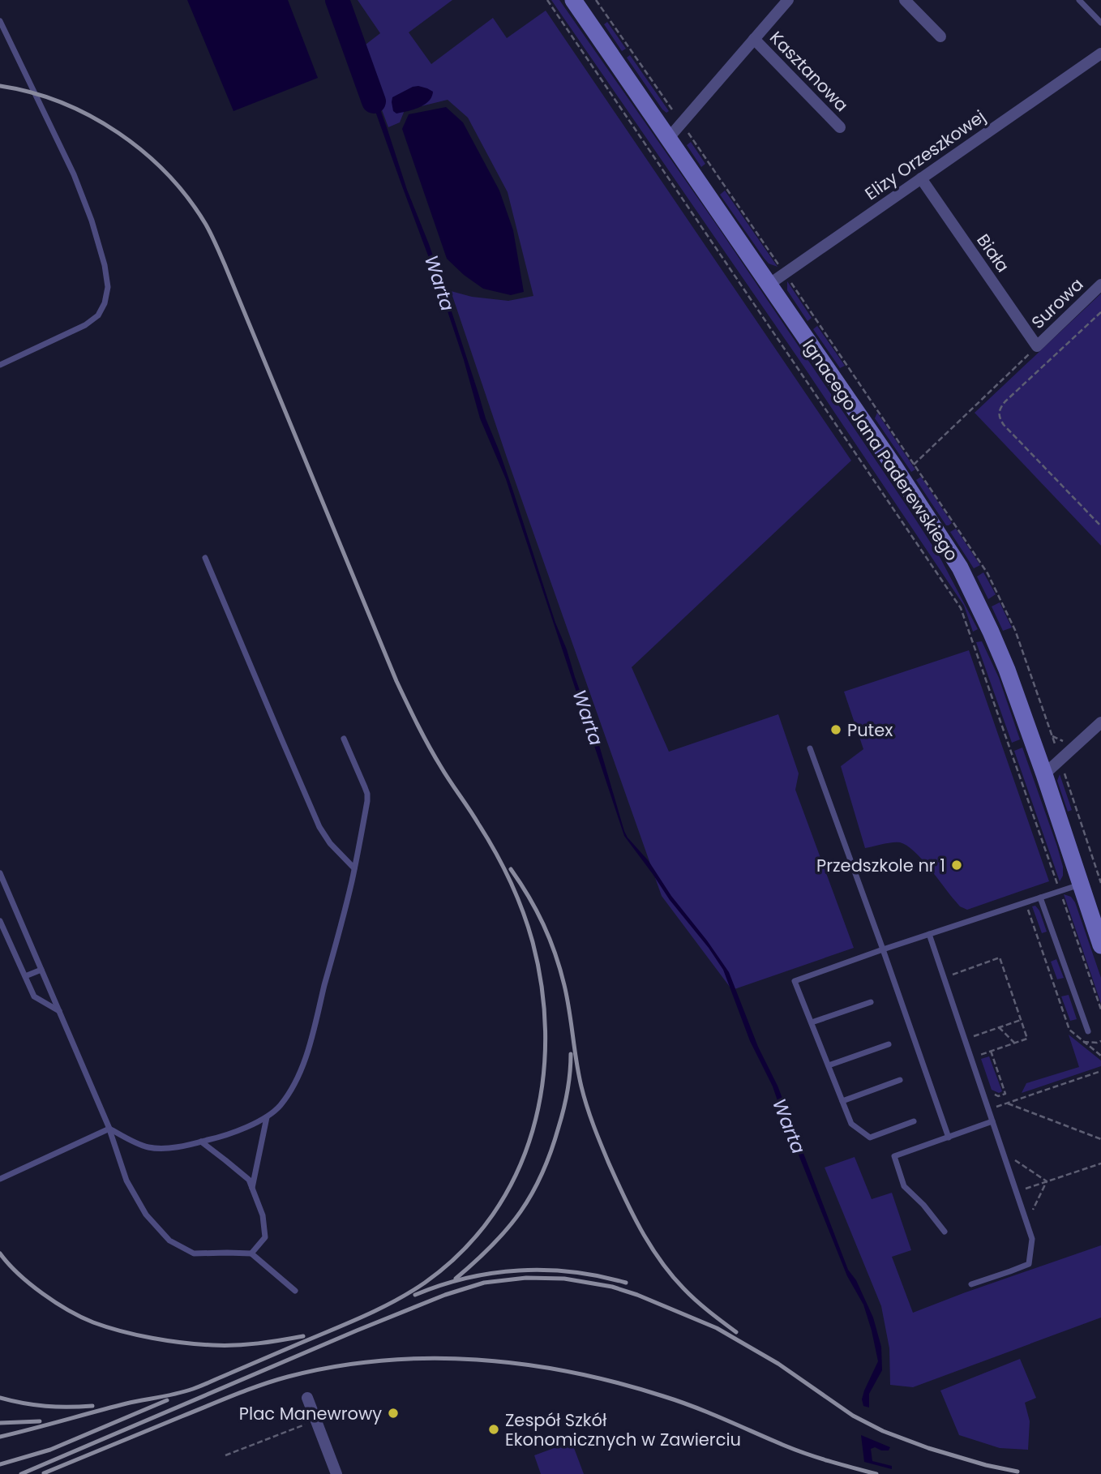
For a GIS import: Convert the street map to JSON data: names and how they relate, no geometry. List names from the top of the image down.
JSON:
{
  "streets": {
    "main road": ["Ignacego Jana Paderewskiego"],
    "street": [
      "Kasztanowa",
      "Elizy Orzeszkowej",
      "Biała",
      "Surowa"
    ]
  },
  "crossings": [
    ["Elizy Orzeszkowej", "Biała"],
    ["Elizy Orzeszkowej", "Ignacego Jana Paderewskiego"],
    ["Biała", "Surowa"]
  ],
  "water": ["Warta"],
  "places": [
    "Putex",
    "Przedszkole nr 1",
    "Plac Manewrowy",
    "Zespół Szkół Ekonomicznych w Zawierciu"
  ]
}
